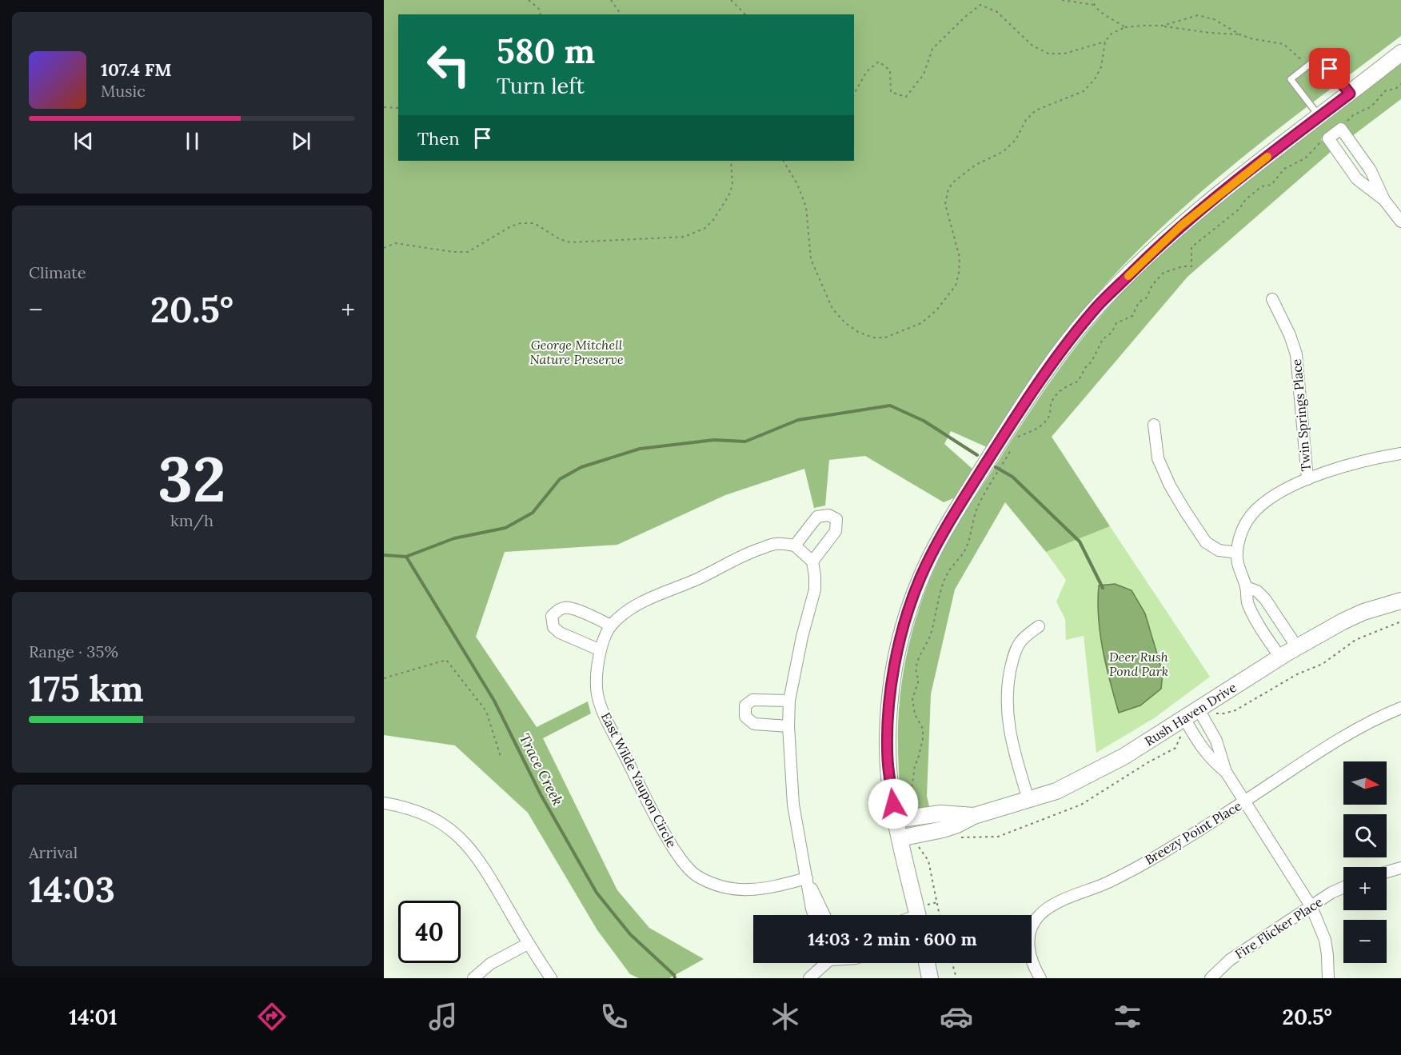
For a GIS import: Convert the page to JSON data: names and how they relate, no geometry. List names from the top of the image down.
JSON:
{
  "streets": {
    "street": [
      "Twin Springs Place",
      "Rush Haven Drive",
      "East Wilde Yaupon Circle",
      "Breezy Point Place",
      "Fire Flicker Place"
    ]
  },
  "water": ["Trace Creek"],
  "parks": ["George Mitchell Nature Preserve", "Deer Rush Pond Park"],
  "north": "right",
  "page": {
    "turn": ["580 m", "Turn left"],
    "song": ["107.4 FM", "Music"],
    "then": "Then",
    "tile": [
      "Climate",
      ["32", "km/h"],
      ["Range · 35%", "175 km"],
      ["Arrival", "14:03"]
    ],
    "heat": ["−", "20.5°", "+"],
    "map_buttons": ["+", "−"],
    "limit": "40",
    "trip": "14:03 · 2 min · 600 m",
    "tabs": ["14:01", "20.5°"]
  }
}
